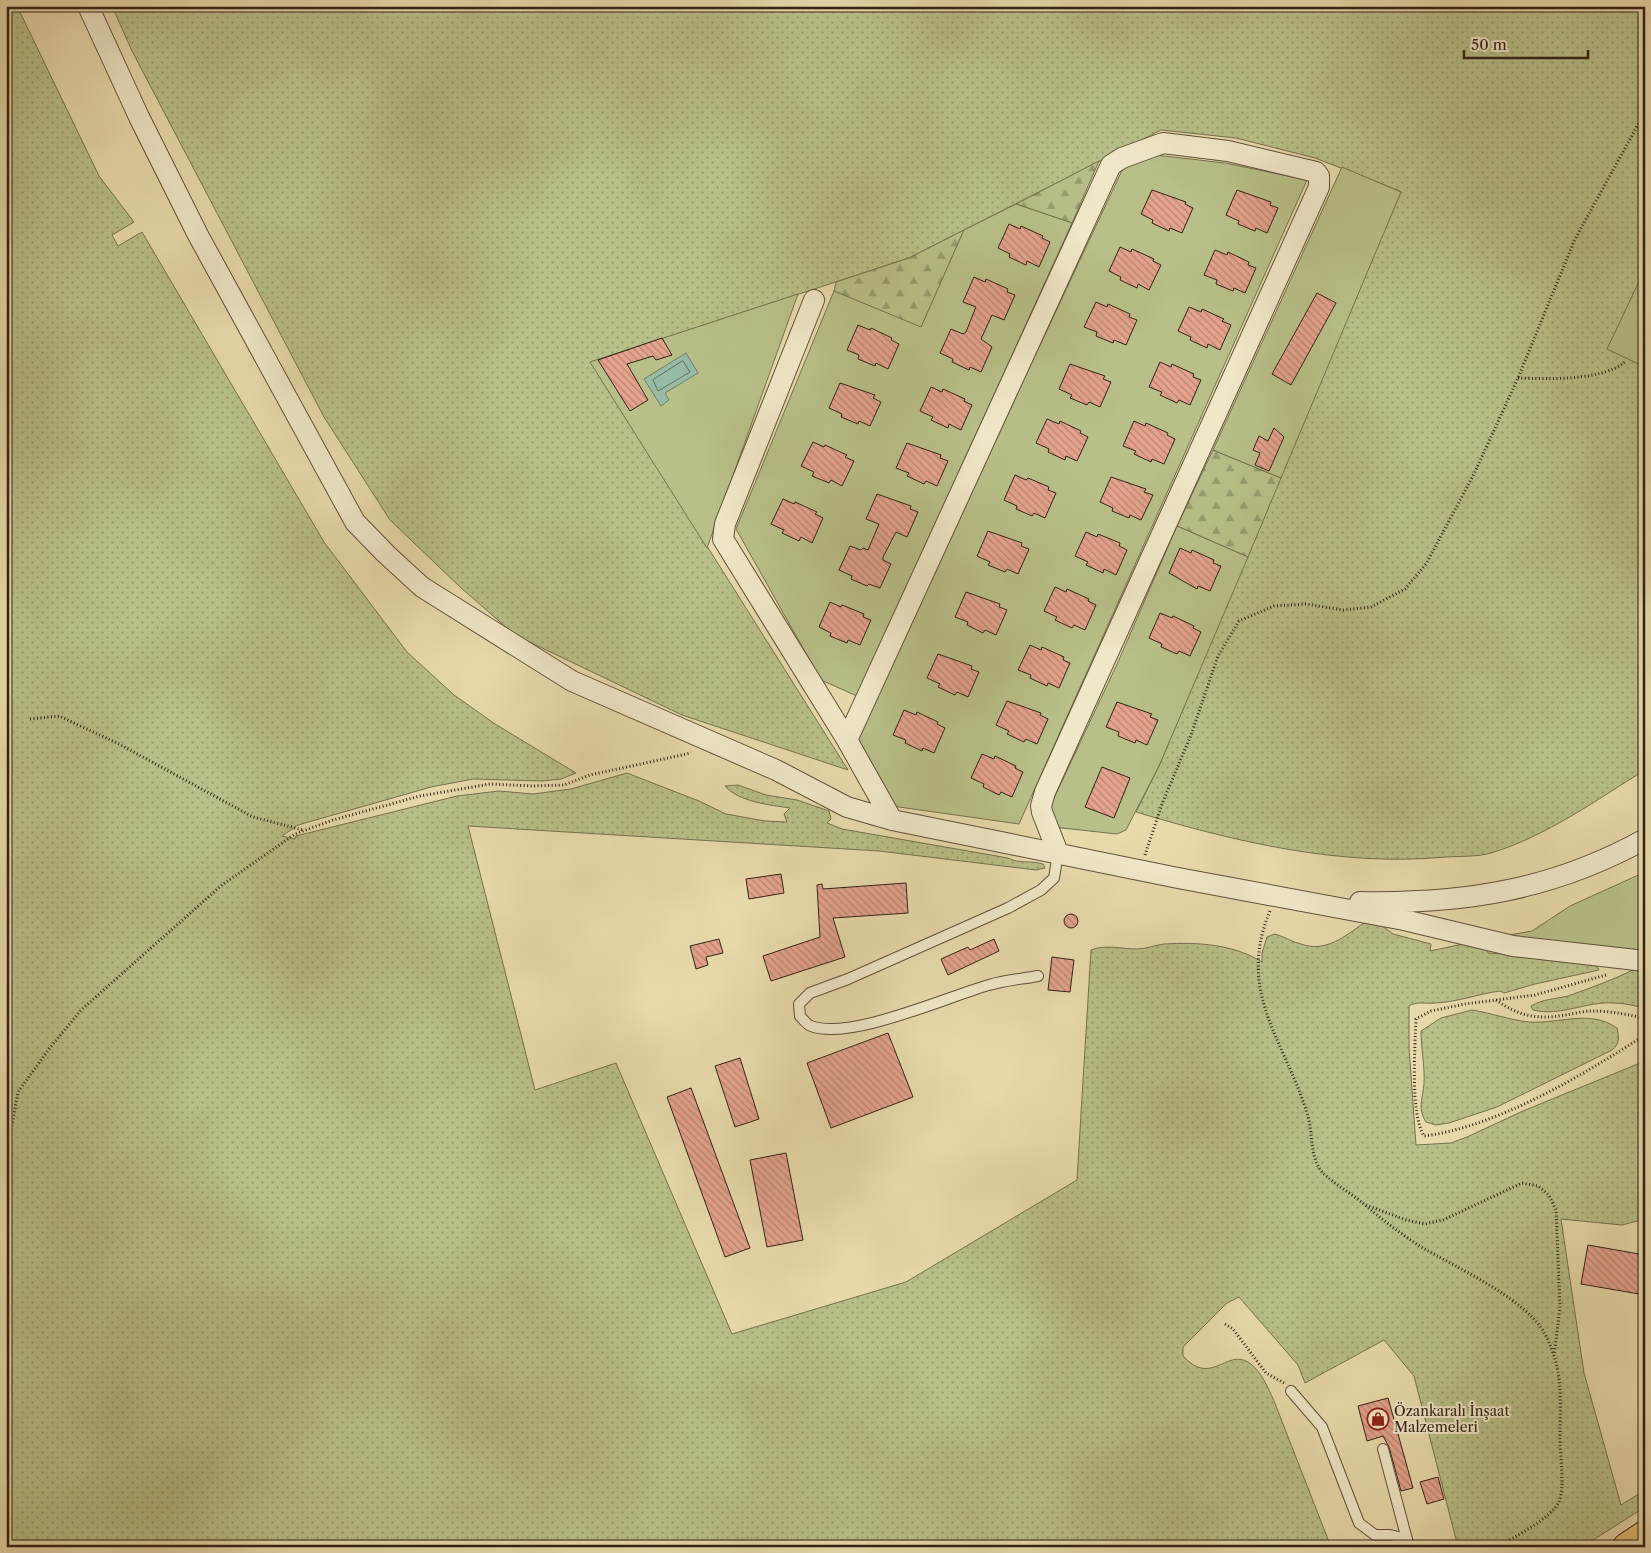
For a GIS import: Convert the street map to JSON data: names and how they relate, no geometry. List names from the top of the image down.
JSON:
{
  "places": {
    "shop": ["Özankaralı İnşaat Malzemeleri"]
  },
  "scale_bar": "50 m"
}
